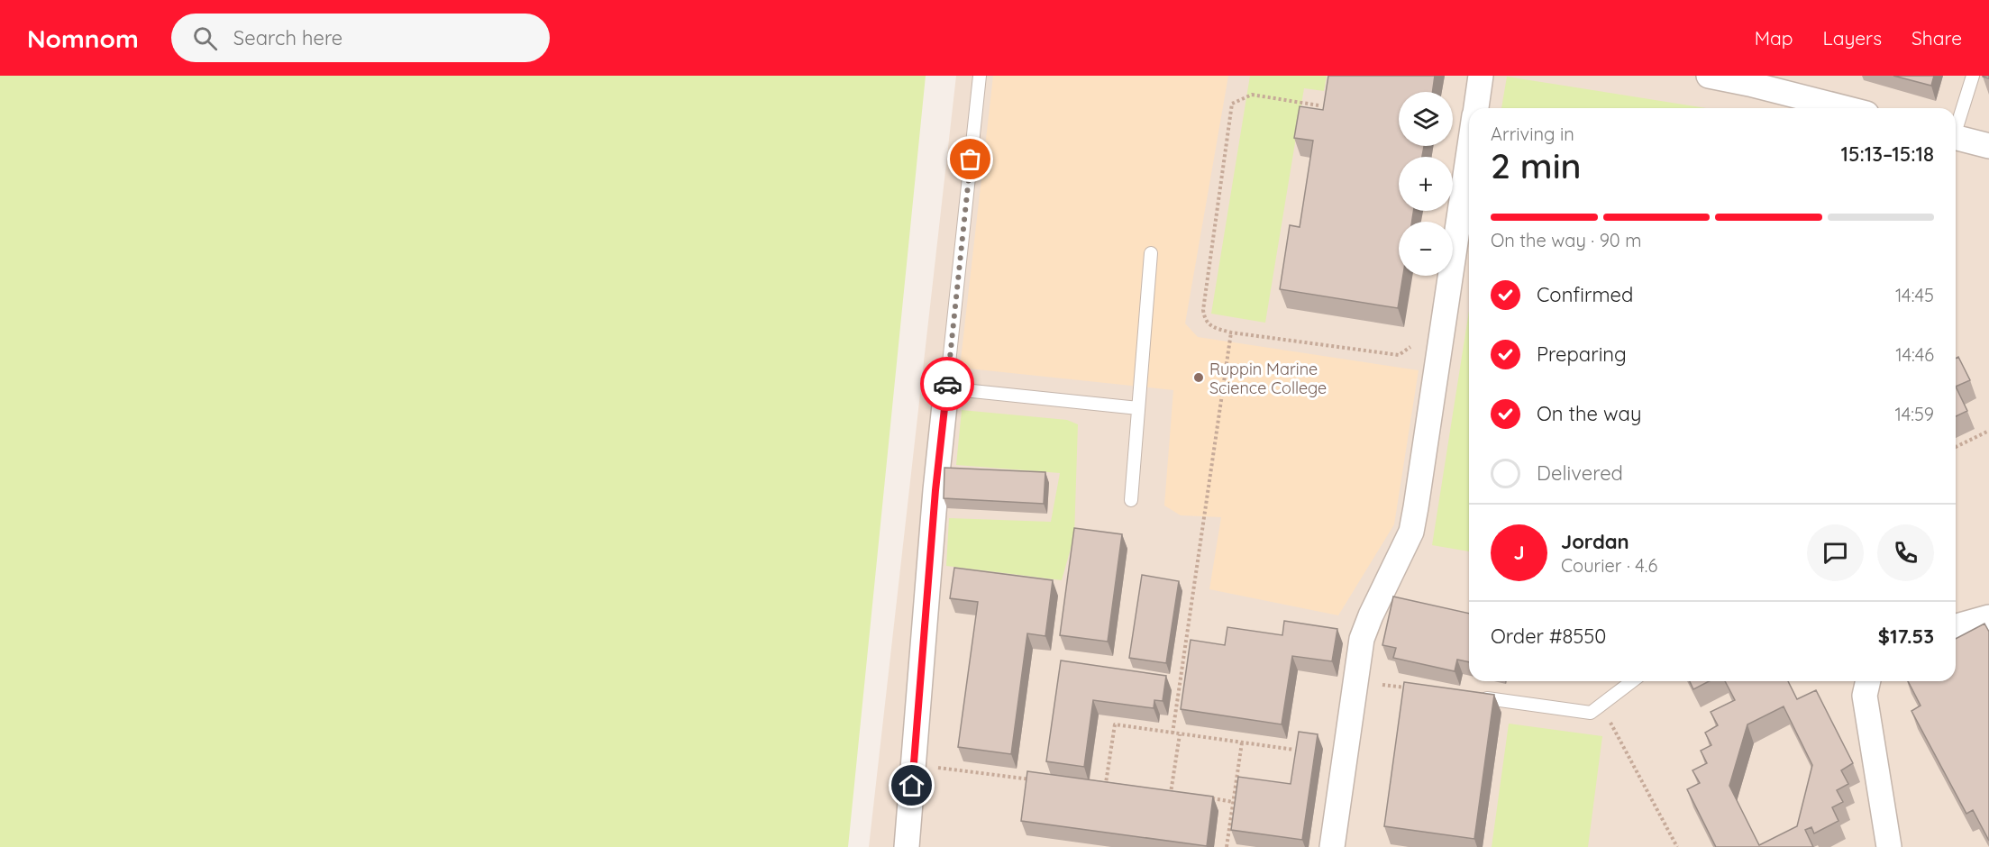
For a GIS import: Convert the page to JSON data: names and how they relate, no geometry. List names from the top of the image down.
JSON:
{
  "places": ["Ruppin Marine Science College"],
  "page": {
    "header": "Nomnom",
    "search": "Search here",
    "nav": ["Map", "Layers", "Share"],
    "map_buttons": ["+", "−"],
    "heading": ["2 min", "Arriving in", "15:13–15:18"],
    "panel": [
      "Jordan",
      "Courier · 4.6",
      "Order #8550",
      "$17.53"
    ],
    "bar": "On the way · 90 m",
    "list": [
      ["Confirmed", "14:45"],
      ["Preparing", "14:46"],
      ["On the way", "14:59"],
      "Delivered"
    ],
    "round": "J"
  }
}
